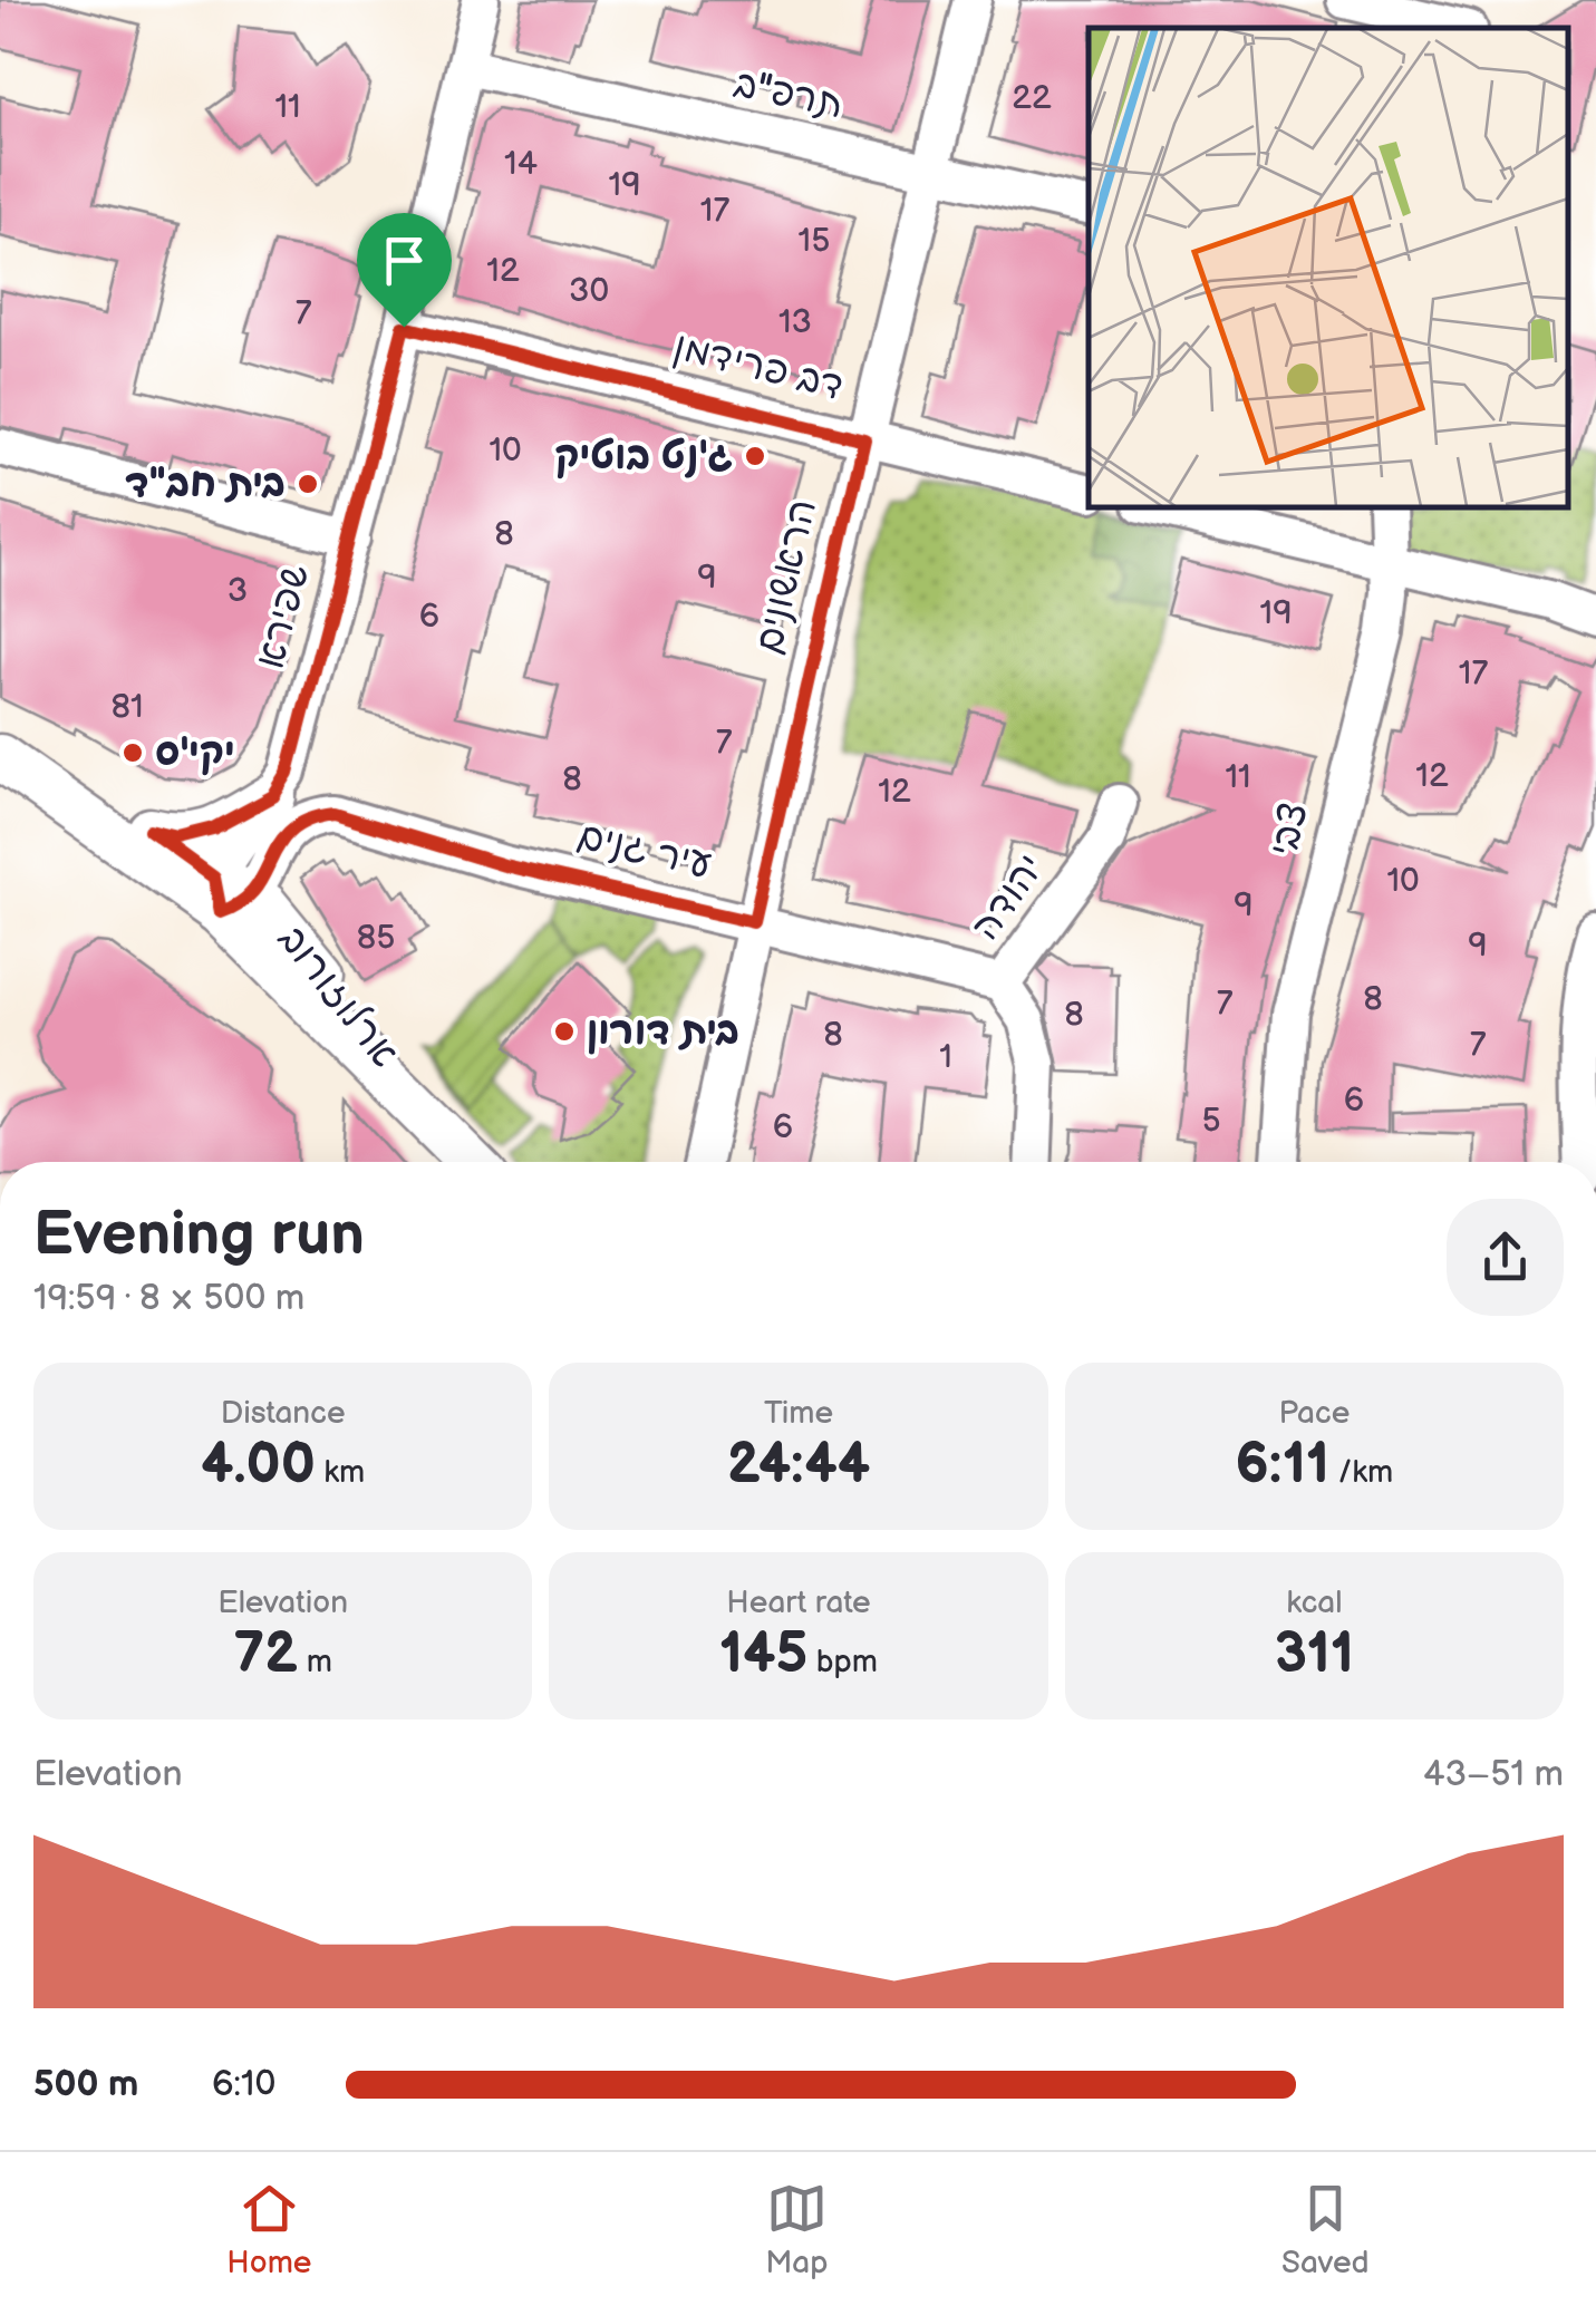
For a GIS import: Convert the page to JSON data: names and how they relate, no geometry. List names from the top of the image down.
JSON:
{
  "streets": {
    "street": [
      "תרפ\"ב",
      "דב פרידמן",
      "הראשונים",
      "שפירא",
      "צבי",
      "עיר גנים",
      "יהודה",
      "ארלוזורוב"
    ]
  },
  "crossings": [
    ["תרפ\"ב", "הראשונים"],
    ["תרפ\"ב", "שפירא"],
    ["דב פרידמן", "הראשונים"],
    ["דב פרידמן", "שפירא"],
    ["הראשונים", "עיר גנים"],
    ["שפירא", "עיר גנים"],
    ["שפירא", "ארלוזורוב"],
    ["עיר גנים", "יהודה"]
  ],
  "places": [
    "ג'נט בוטיק",
    "בית חב\"ד",
    "יקי'ס",
    "בית דורון"
  ],
  "house_numbers": [
    "22",
    "11",
    "14",
    "19",
    "17",
    "15",
    "12",
    "30",
    "7",
    "13",
    "10",
    "8",
    "9",
    "3",
    "19",
    "6",
    "17",
    "81",
    "7",
    "12",
    "11",
    "8",
    "12",
    "10",
    "9",
    "85",
    "9",
    "8",
    "7",
    "8",
    "8",
    "7",
    "1",
    "6",
    "5",
    "6"
  ],
  "page": {
    "heading": ["Evening run", "19:59 · 8 × 500 m"],
    "stats": [
      ["Distance", "4.00 km"],
      ["Time", "24:44"],
      ["Pace", "6:11 /km"],
      ["Elevation", "72 m"],
      ["Heart rate", "145 bpm"],
      ["kcal", "311"]
    ],
    "chart": ["Elevation", "43–51 m"],
    "list": [
      {
        "name": "500 m",
        "note": "6:10"
      }
    ],
    "tabs": ["Home", "Map", "Saved"]
  }
}
